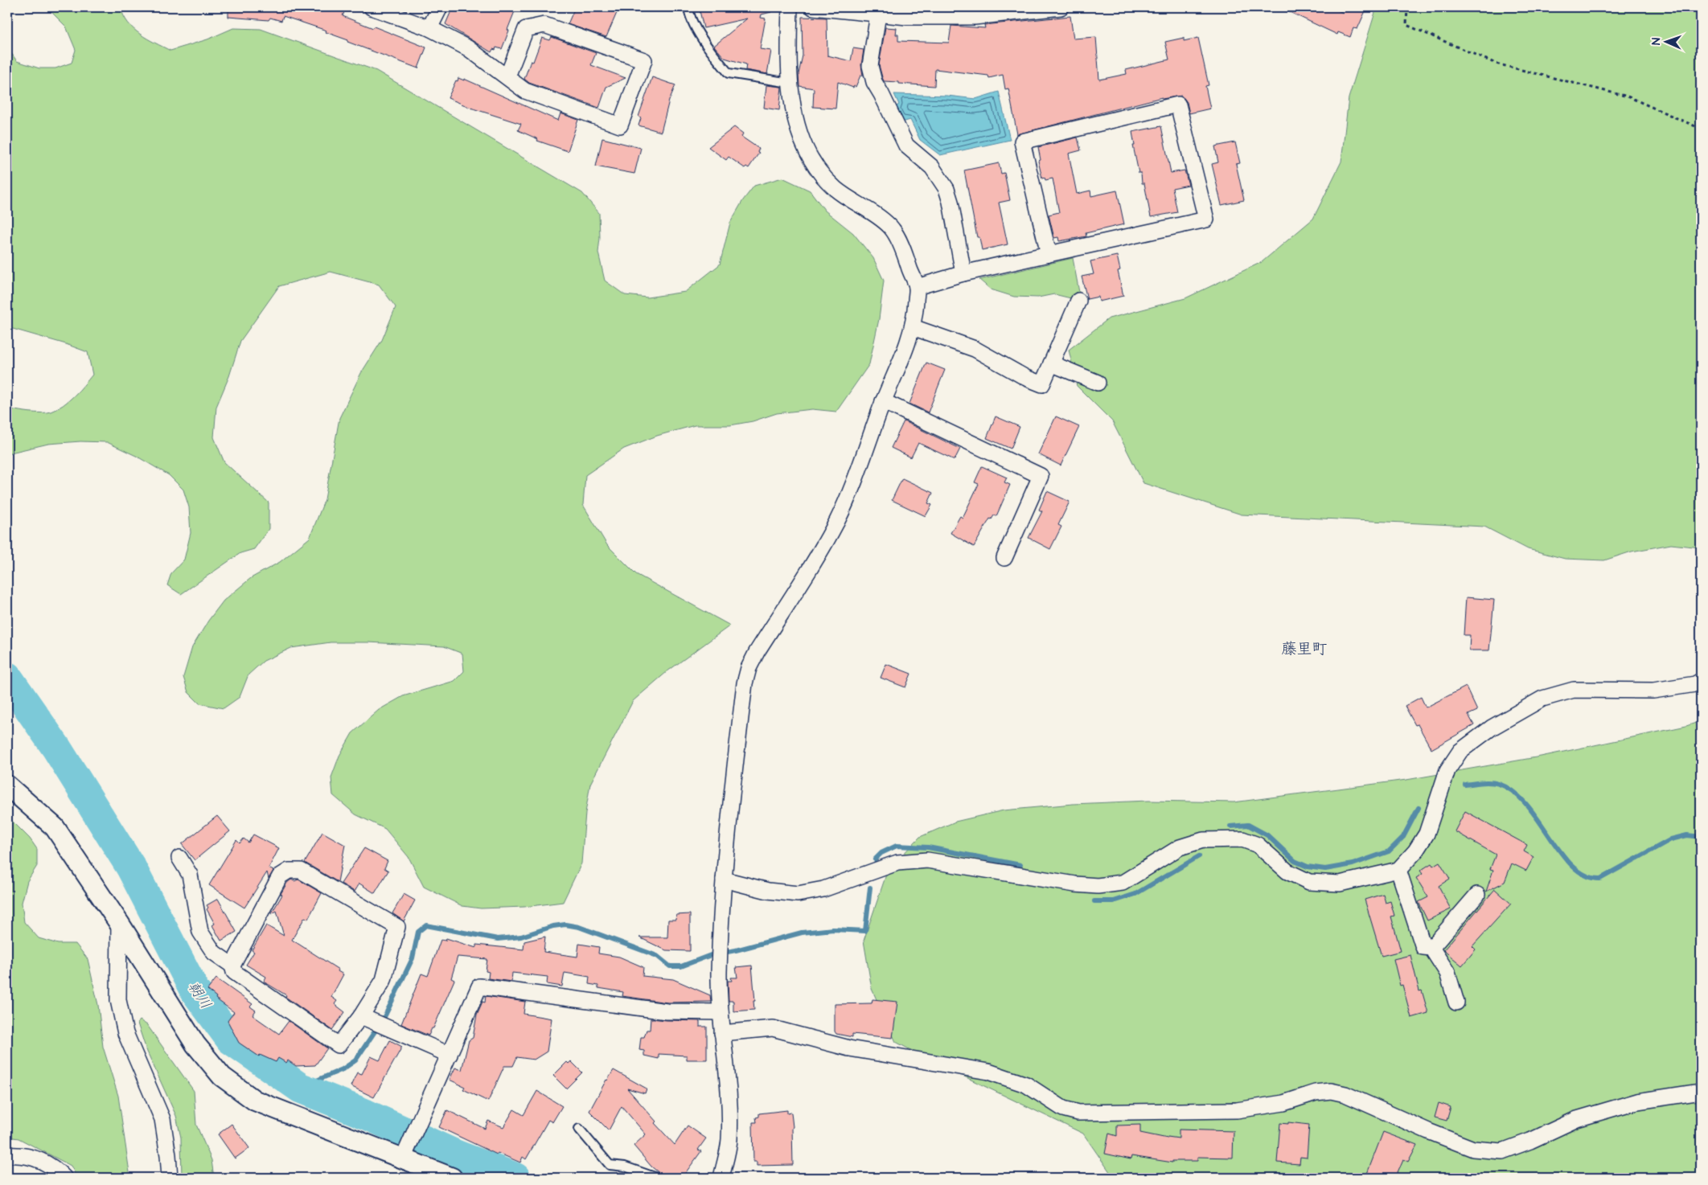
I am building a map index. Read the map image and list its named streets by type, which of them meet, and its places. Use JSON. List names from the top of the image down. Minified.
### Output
{"districts":["藤里町"],"water":["朝川"],"north":"left"}
